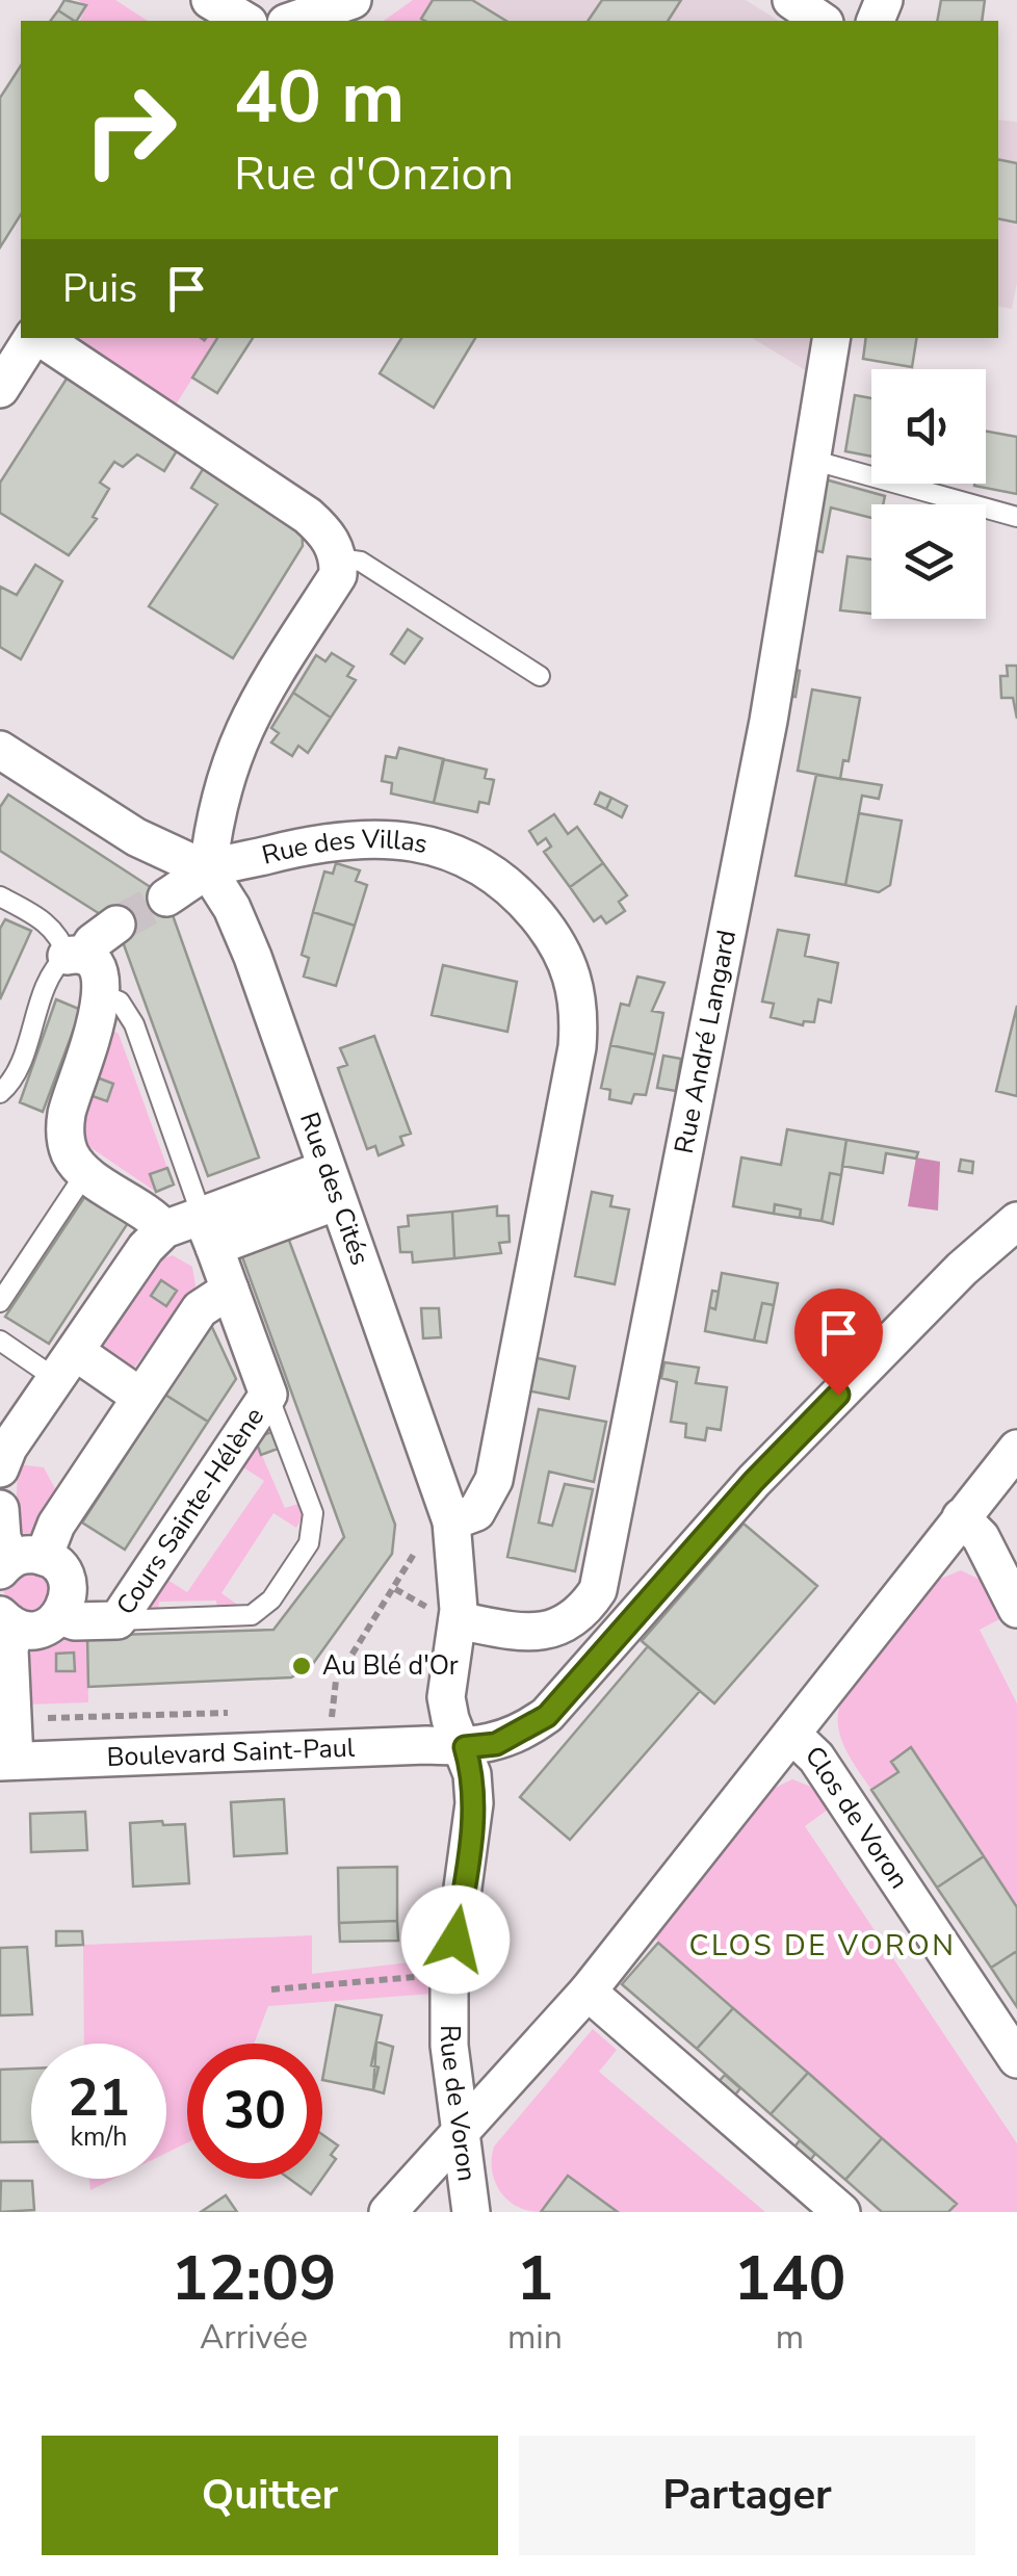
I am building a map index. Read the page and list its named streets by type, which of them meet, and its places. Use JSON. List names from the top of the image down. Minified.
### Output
{"streets":{"street":["Rue des Villas","Rue André Langard","Rue des Cités","Cours Sainte-Hélène","Boulevard Saint-Paul","Clos de Voron","Rue de Voron"]},"crossings":[["Rue des Villas","Rue des Cités"],["Rue André Langard","Rue des Cités"],["Rue des Cités","Boulevard Saint-Paul"],["Rue des Cités","Rue de Voron"],["Boulevard Saint-Paul","Rue de Voron"],["Clos de Voron","Rue de Voron"]],"districts":["CLOS DE VORON"],"places":["Au Blé d'Or"],"page":{"turn":["40 m","Rue d'Onzion"],"then":"Puis","speed":"21 km/h","limit":"30","eta":["12:09","Arrivée","1","min","140","m"],"buttons":["Quitter","Partager"]}}
